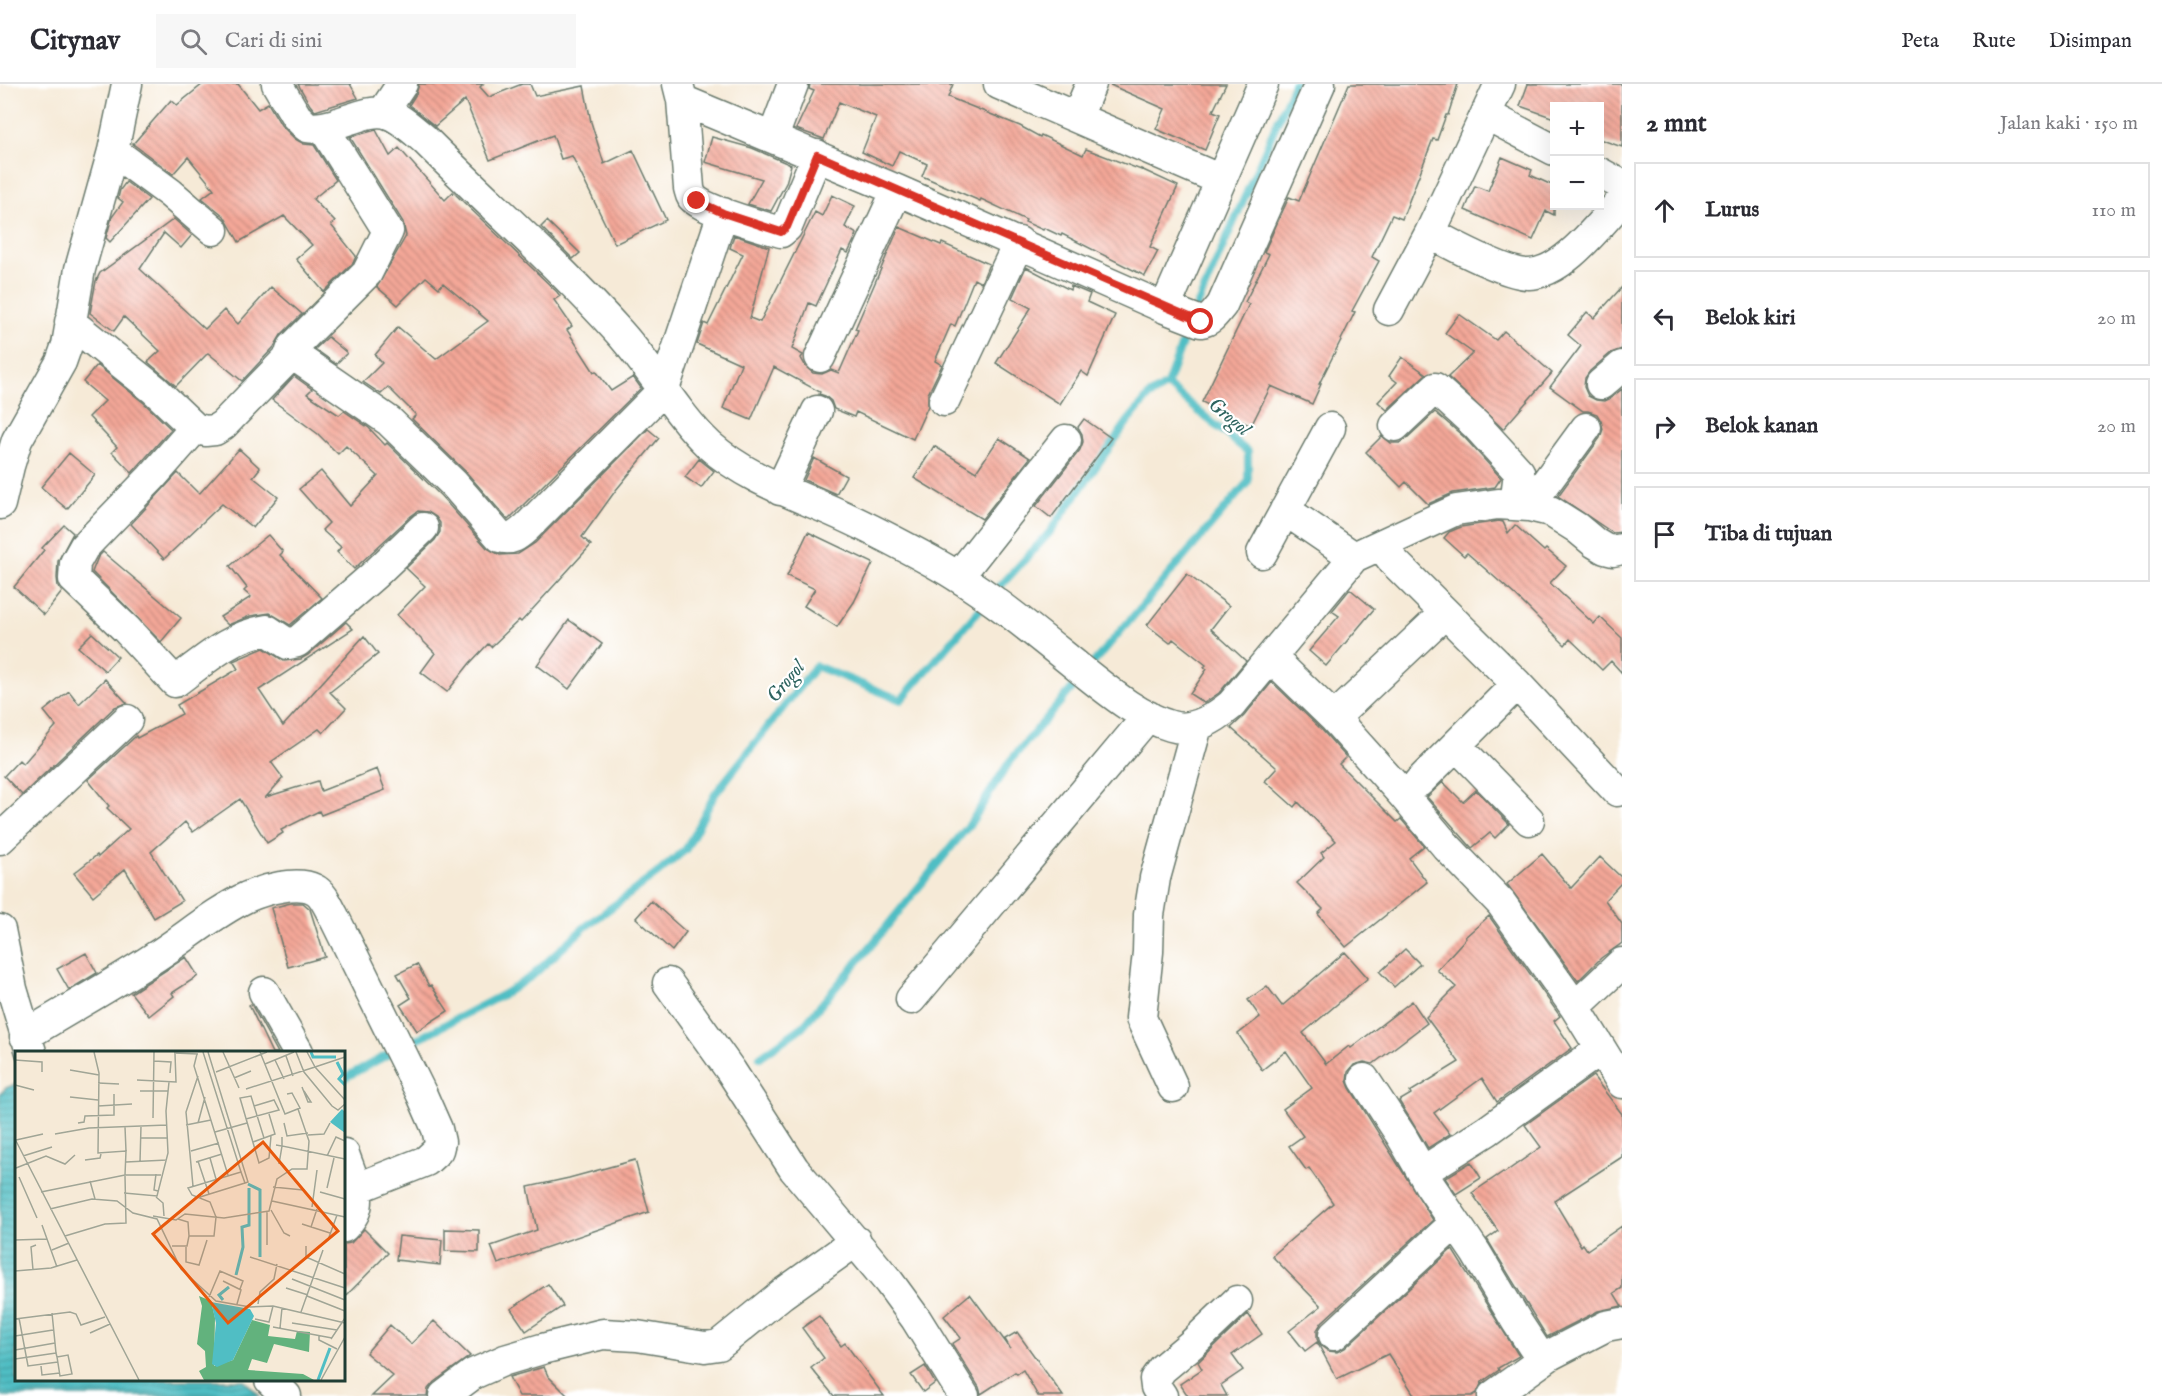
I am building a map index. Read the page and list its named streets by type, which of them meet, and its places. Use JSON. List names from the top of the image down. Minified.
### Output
{"water":["Grogol"],"page":{"header":"Citynav","search":"Cari di sini","nav":["Peta","Rute","Disimpan"],"heading":["2 mnt","Jalan kaki · 150 m"],"map_buttons":["+","−"],"list":[["Lurus","110 m"],["Belok kiri","20 m"],["Belok kanan","20 m"],"Tiba di tujuan"]}}
